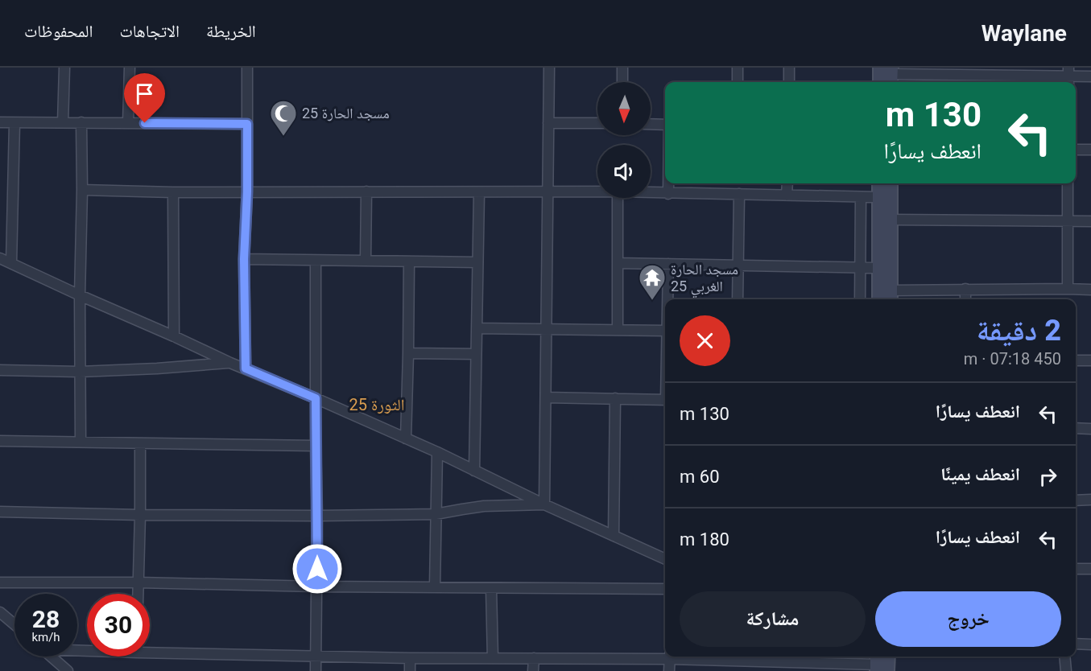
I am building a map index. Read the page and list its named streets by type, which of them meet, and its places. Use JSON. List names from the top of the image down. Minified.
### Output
{"districts":["الثورة 25"],"places":{"mosque":["مسجد الحارة 25"],"temple":["مسجد الحارة 25 الغربي"]},"north":"bottom","page":{"header":"Waylane","nav":["الخريطة","الاتجاهات","المحفوظات"],"turn":["130 m","انعطف يسارًا"],"heading":["2 دقيقة","450 m · 07:18"],"list":[{"name":"انعطف يسارًا","value":"130 m"},{"name":"انعطف يمينًا","value":"60 m"},{"name":"انعطف يسارًا","value":"180 m"}],"buttons":["خروج","مشاركة"],"speed":"28 km/h","limit":"30"}}
